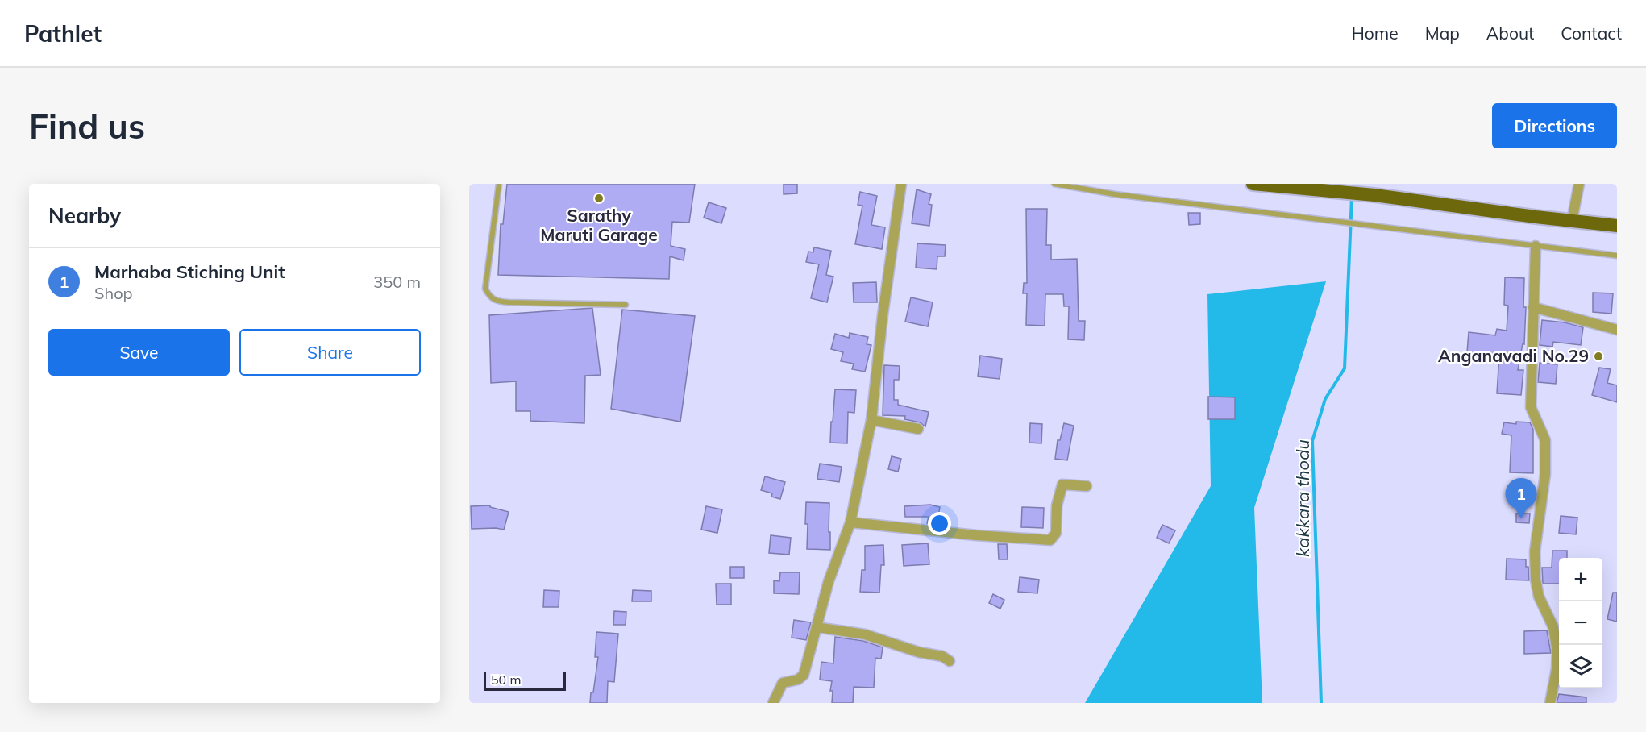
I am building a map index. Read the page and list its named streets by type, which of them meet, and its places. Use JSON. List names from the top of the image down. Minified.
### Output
{"water":["kakkara thodu"],"places":["Sarathy Maruti Garage","Anganavadi No.29"],"scale_bar":"50 m","page":{"header":"Pathlet","nav":["Home","Map","About","Contact"],"buttons":["Directions",["Save","Share"]],"title":"Find us","heading":"Nearby","list":[{"mark":"1","name":"Marhaba Stiching Unit","note":"Shop","value":"350 m"}],"pins":"1","map_buttons":["+","−"],"scale":"50 m"}}
